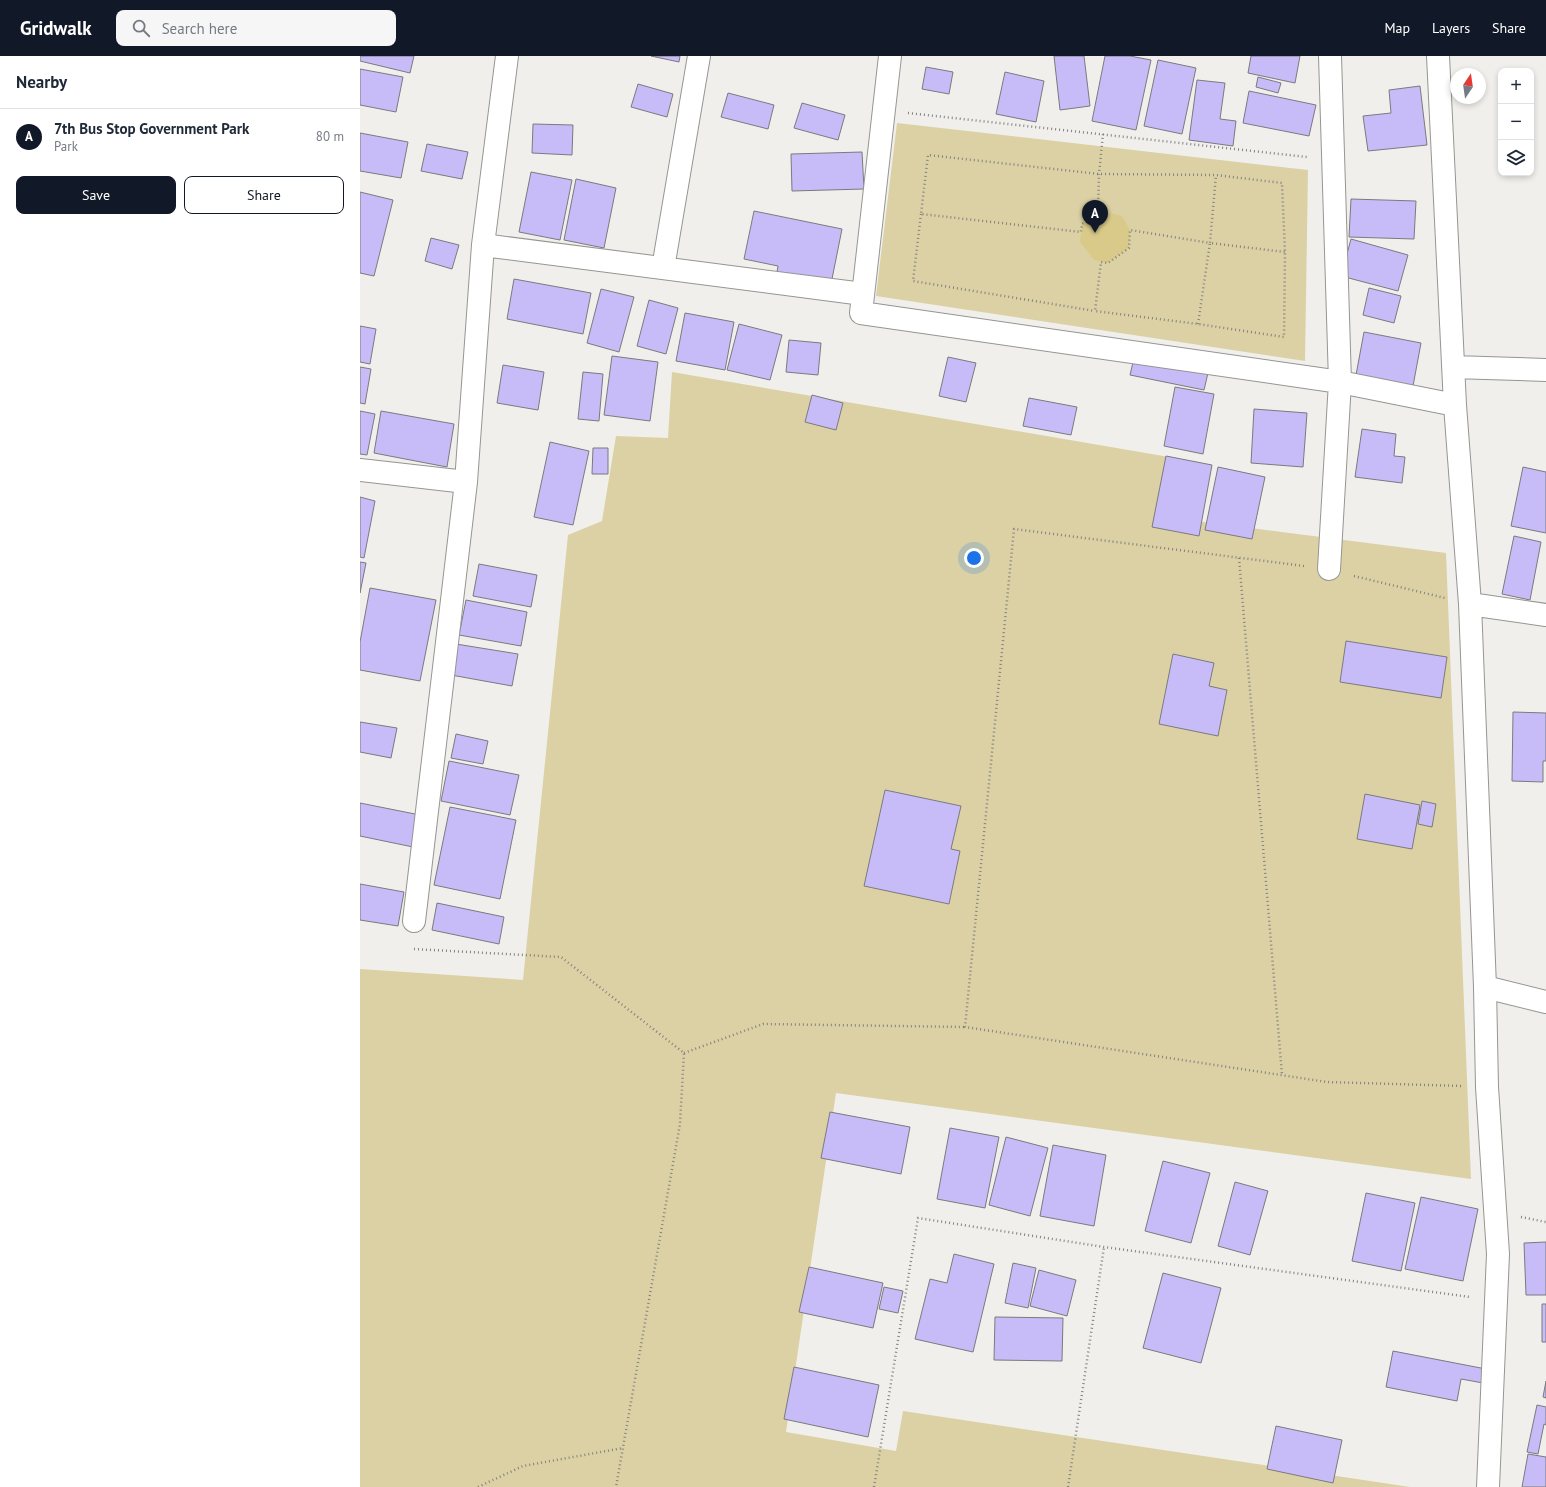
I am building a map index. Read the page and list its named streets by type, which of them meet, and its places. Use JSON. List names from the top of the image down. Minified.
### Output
{"north":"top","page":{"header":"Gridwalk","search":"Search here","nav":["Map","Layers","Share"],"heading":"Nearby","map_buttons":["+","−"],"list":[{"mark":"A","name":"7th Bus Stop Government Park","note":"Park","value":"80 m"}],"buttons":["Save","Share"],"pins":"A"}}
